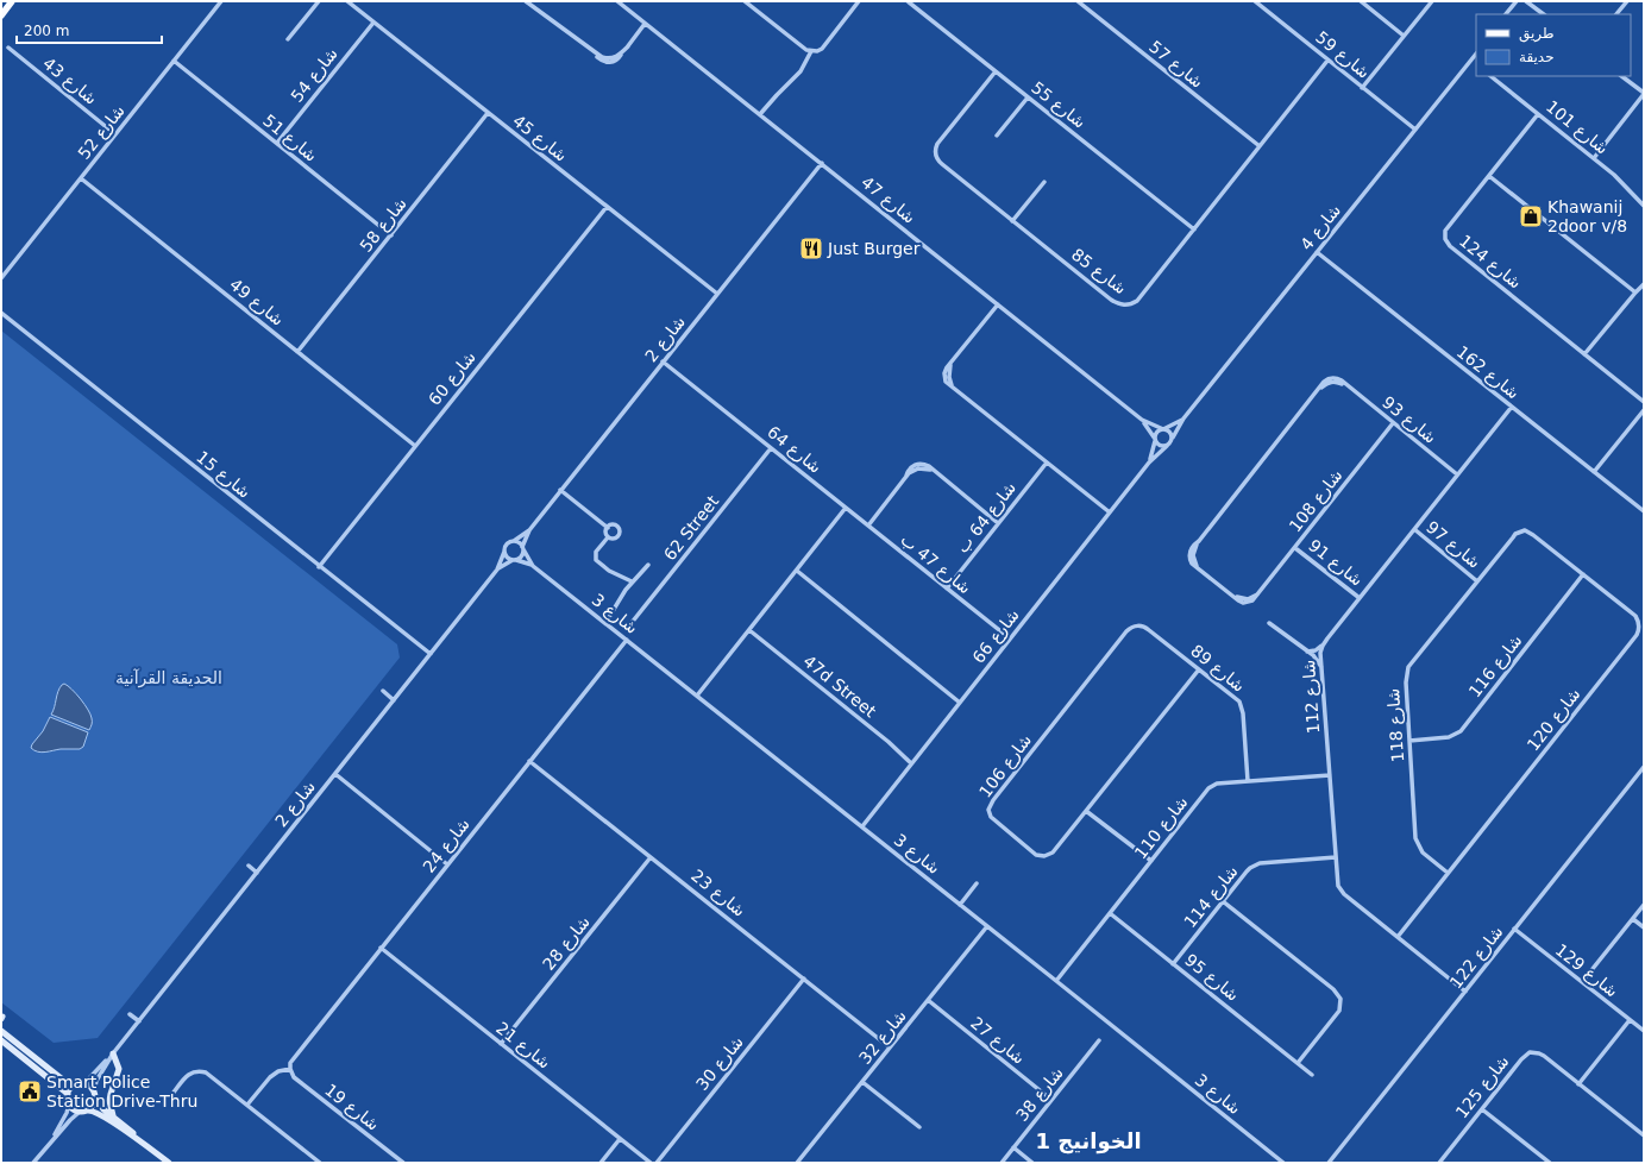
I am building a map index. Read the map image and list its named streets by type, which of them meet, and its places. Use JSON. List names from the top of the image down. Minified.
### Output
{"streets":{"street":["شارع 59","شارع 57","شارع 54","شارع 43","شارع 55","شارع 101","شارع 52","شارع 51","شارع 45","شارع 47","شارع 58","شارع 4","شارع 124","شارع 85","شارع 49","شارع 2","شارع 162","شارع 60","شارع 93","شارع 64","شارع 15","شارع 108","شارع 64 ب","62 Street","شارع 97","شارع 91","شارع 47 ب","شارع 3","شارع 66","شارع 116","شارع 89","47d Street","شارع 112","شارع 120","شارع 118","شارع 106","شارع 110","شارع 24","شارع 23","شارع 114","شارع 28","شارع 122","شارع 129","شارع 95","شارع 32","شارع 27","شارع 21","شارع 30","شارع 125","شارع 38","شارع 19"]},"crossings":[["شارع 59","شارع 4"],["شارع 59","شارع 85"],["شارع 57","شارع 85"],["شارع 54","شارع 51"],["شارع 54","شارع 45"],["شارع 43","شارع 52"],["شارع 55","شارع 85"],["شارع 101","شارع 124"],["شارع 52","شارع 51"],["شارع 52","شارع 49"],["شارع 51","شارع 58"],["شارع 45","شارع 58"],["شارع 45","شارع 2"],["شارع 45","شارع 60"],["شارع 47","شارع 4"],["شارع 47","شارع 2"],["شارع 47","شارع 66"],["شارع 58","شارع 49"],["شارع 4","شارع 162"],["شارع 4","شارع 66"],["شارع 49","شارع 60"],["شارع 2","شارع 64"],["شارع 2","شارع 15"],["شارع 2","شارع 3"],["شارع 162","شارع 112"],["شارع 60","شارع 15"],["شارع 93","شارع 108"],["شارع 93","شارع 112"],["شارع 64","62 Street"],["شارع 64","شارع 47 ب"],["شارع 108","شارع 91"],["شارع 64 ب","شارع 47 ب"],["شارع 97","شارع 112"],["شارع 97","شارع 118"],["شارع 91","شارع 112"],["شارع 47 ب","شارع 66"],["شارع 3","شارع 66"],["شارع 3","شارع 110"],["شارع 3","شارع 24"],["شارع 3","شارع 32"],["شارع 66","47d Street"],["شارع 116","شارع 120"],["شارع 116","شارع 118"],["شارع 89","شارع 106"],["شارع 89","شارع 110"],["شارع 112","شارع 120"],["شارع 112","شارع 110"],["شارع 112","شارع 114"],["شارع 112","شارع 122"],["شارع 120","شارع 118"],["شارع 110","شارع 95"],["شارع 24","شارع 23"],["شارع 24","شارع 21"],["شارع 24","شارع 19"],["شارع 23","شارع 28"],["شارع 23","شارع 32"],["شارع 23","شارع 30"],["شارع 114","شارع 95"],["شارع 28","شارع 21"],["شارع 122","شارع 129"],["شارع 32","شارع 27"],["شارع 27","شارع 38"]],"districts":["الخوانيج 1"],"parks":["الحديقة القرآنية"],"places":{"shop":["Khawanij 2door v/8"],"restaurant":["Just Burger"],"public building":["Smart Police Station Drive-Thru"]},"legend":["طريق","حديقة"],"scale_bar":"200 m"}
